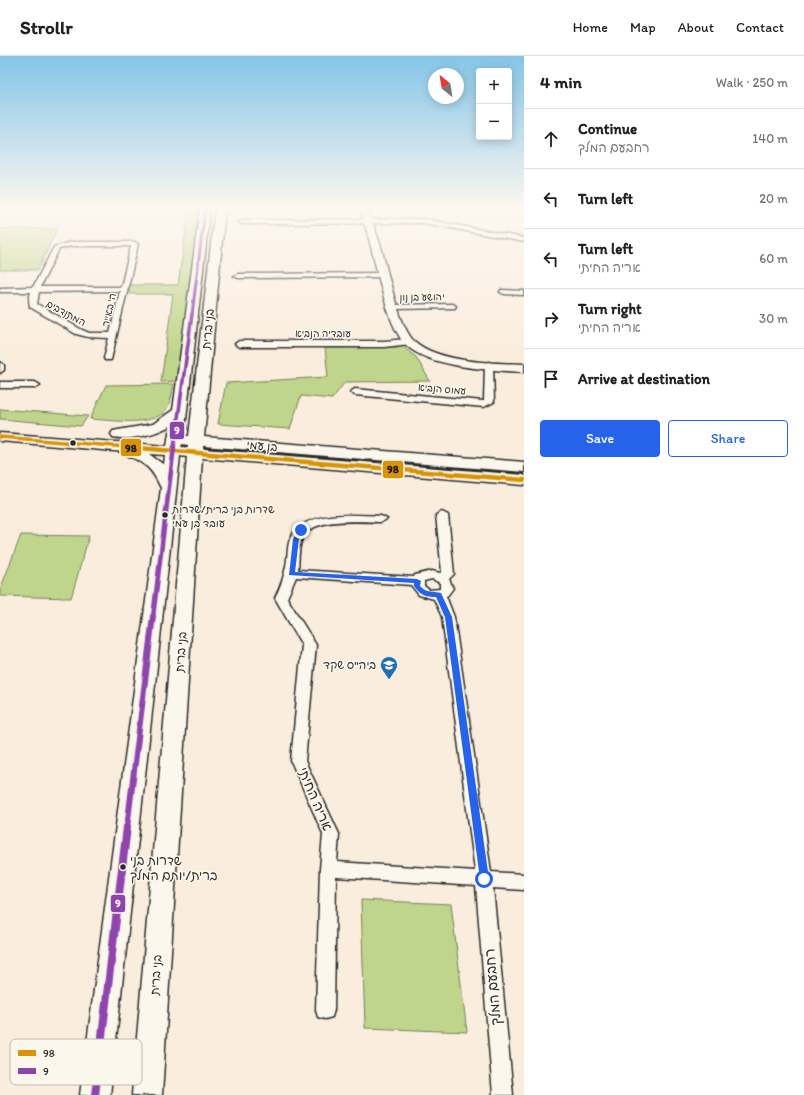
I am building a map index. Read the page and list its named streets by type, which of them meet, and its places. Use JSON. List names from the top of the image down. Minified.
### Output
{"streets":{"main road":["בני ברית","בן עמי"],"street":["יהושע בן נון","ה' באייר","המתנדבים","עובדיה הנביא","עמוס הנביא","אריה החיתי","רחבעם המלך"]},"crossings":[["ה' באייר","המתנדבים"],["בני ברית","בן עמי"]],"places":{"other":["שדרות בני ברית/שדרות עובד בן עמי","שדרות בני ברית/יותם המלך"],"school or university":["ביה\"ס שקד"]},"lines":["transit line 9","transit line 98"],"legend":["98","9"],"north":"top left","page":{"header":"Strollr","nav":["Home","Map","About","Contact"],"heading":["4 min","Walk · 250 m"],"map_buttons":["+","−"],"list":[["Continue","רחבעם המלך","140 m"],["Turn left","20 m"],["Turn left","אריה החיתי","60 m"],["Turn right","אריה החיתי","30 m"],"Arrive at destination"],"buttons":["Save","Share"]}}
